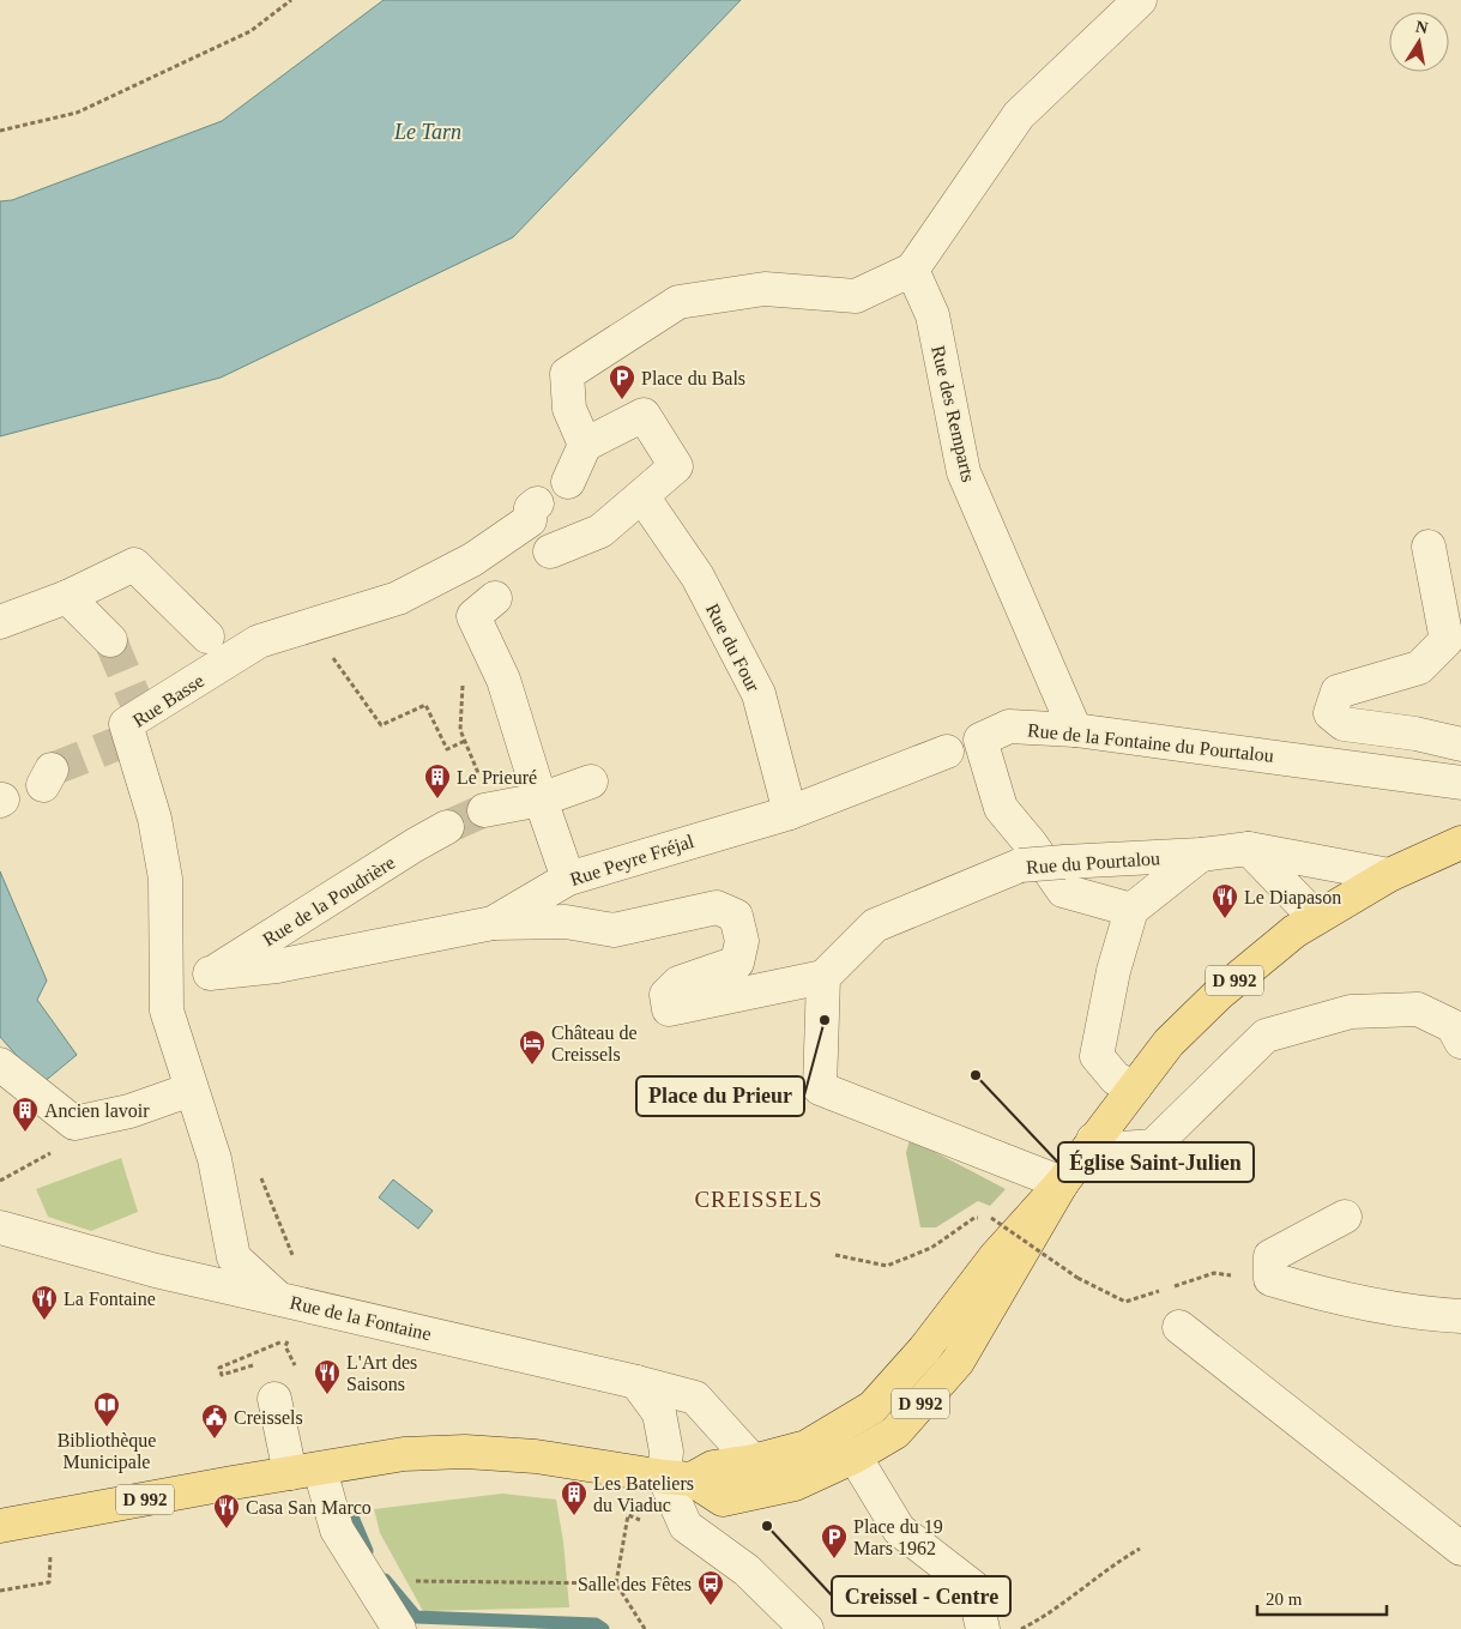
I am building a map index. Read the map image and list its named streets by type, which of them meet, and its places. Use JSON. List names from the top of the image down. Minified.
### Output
{"streets":{"main road":["D 992"],"street":["Rue des Remparts","Rue du Four","Rue Basse","Rue de la Fontaine du Pourtalou","Rue Peyre Fréjal","Rue du Pourtalou","Rue de la Poudrière","Rue de la Fontaine"]},"crossings":[["Rue des Remparts","Rue de la Fontaine du Pourtalou"],["Rue du Four","Rue Peyre Fréjal"],["Rue Basse","Rue de la Fontaine"],["Rue de la Fontaine du Pourtalou","Rue Peyre Fréjal"],["Rue Peyre Fréjal","Rue de la Poudrière"],["Rue du Pourtalou","D 992"],["D 992","Rue de la Fontaine"]],"districts":["CREISSELS"],"water":["Le Tarn"],"places":{"parking":["Place du Bals","Place du 19 Mars 1962"],"building":["Le Prieuré","Ancien lavoir","Les Bateliers du Viaduc"],"restaurant":["Le Diapason","La Fontaine","L'Art des Saisons","Casa San Marco"],"other":["Place du Prieur","Église Saint-Julien","Creissel - Centre"],"hotel":["Château de Creissels"],"library":["Bibliothèque Municipale"],"public building":["Creissels"],"bus stop":["Salle des Fêtes"]},"scale_bar":"20 m","north":"top"}
